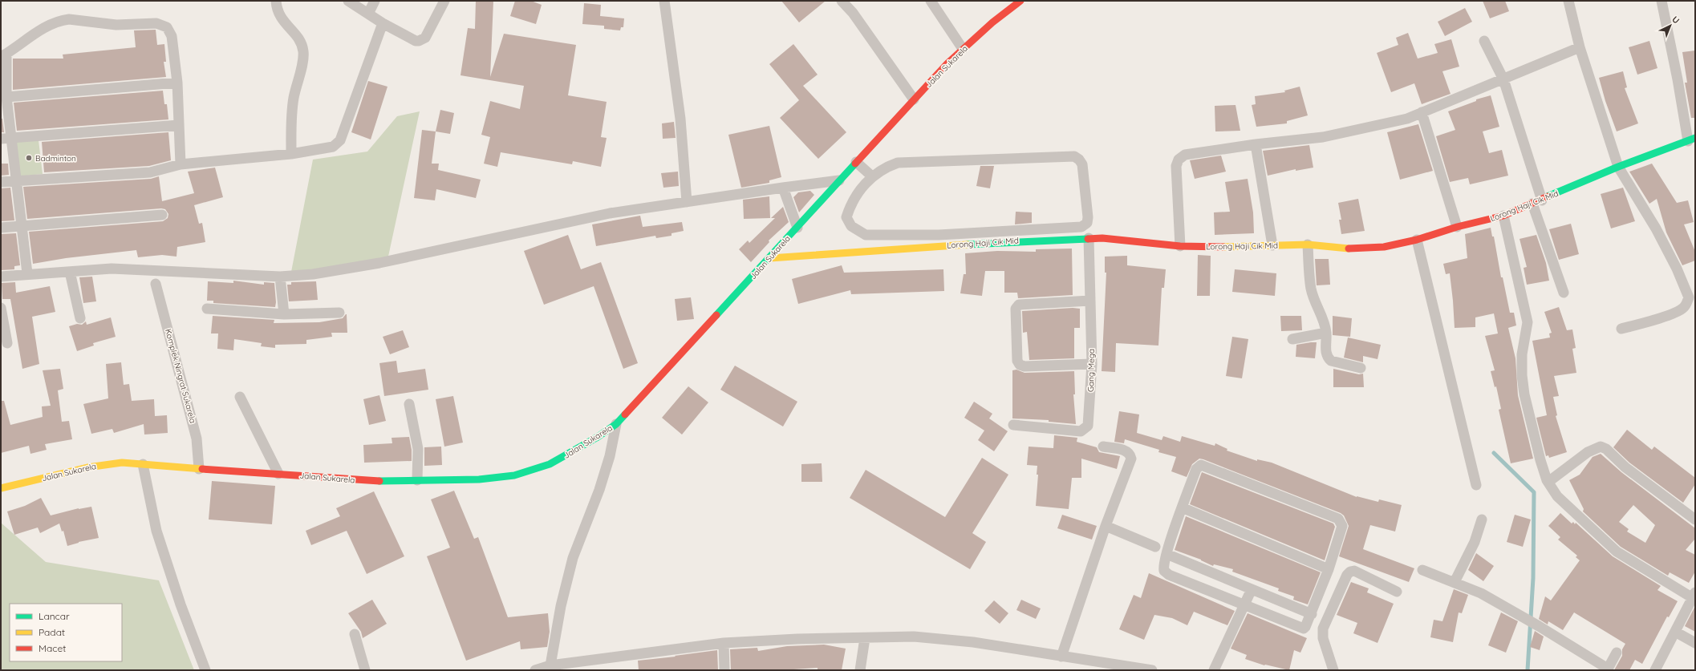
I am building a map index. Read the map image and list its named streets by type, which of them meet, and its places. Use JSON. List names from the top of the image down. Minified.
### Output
{"streets":{"street":["Jalan Sukarela","Lorong Haji Cik Mid","Gang Mega","Komplek Ningrat Sukarela"]},"crossings":[["Jalan Sukarela","Lorong Haji Cik Mid"],["Jalan Sukarela","Komplek Ningrat Sukarela"],["Lorong Haji Cik Mid","Gang Mega"]],"places":["Badminton"],"legend":["Lancar","Padat","Macet"],"north":"top right"}
